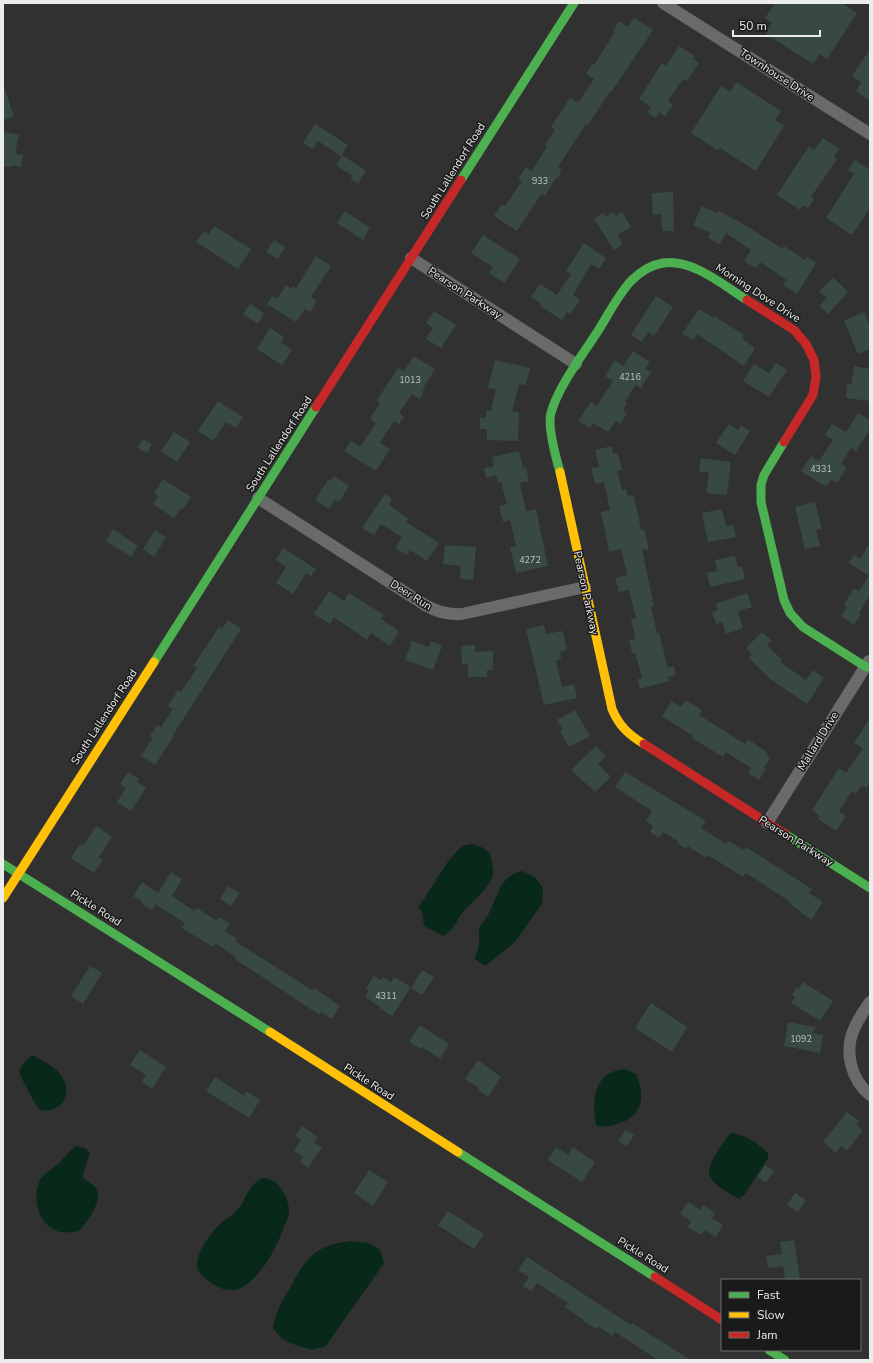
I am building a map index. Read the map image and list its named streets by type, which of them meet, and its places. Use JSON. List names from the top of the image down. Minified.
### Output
{"streets":{"street":["Townhouse Drive","South Lallendorf Road","Pearson Parkway","Morning Dove Drive","Deer Run","Mallard Drive","Pickle Road"]},"crossings":[["South Lallendorf Road","Pearson Parkway"],["South Lallendorf Road","Deer Run"],["South Lallendorf Road","Pickle Road"],["Pearson Parkway","Morning Dove Drive"],["Pearson Parkway","Deer Run"],["Pearson Parkway","Mallard Drive"],["Morning Dove Drive","Mallard Drive"]],"house_numbers":["933","4216","1013","4331","4272","4311","1092"],"legend":["Fast","Slow","Jam"],"scale_bar":"50 m"}
